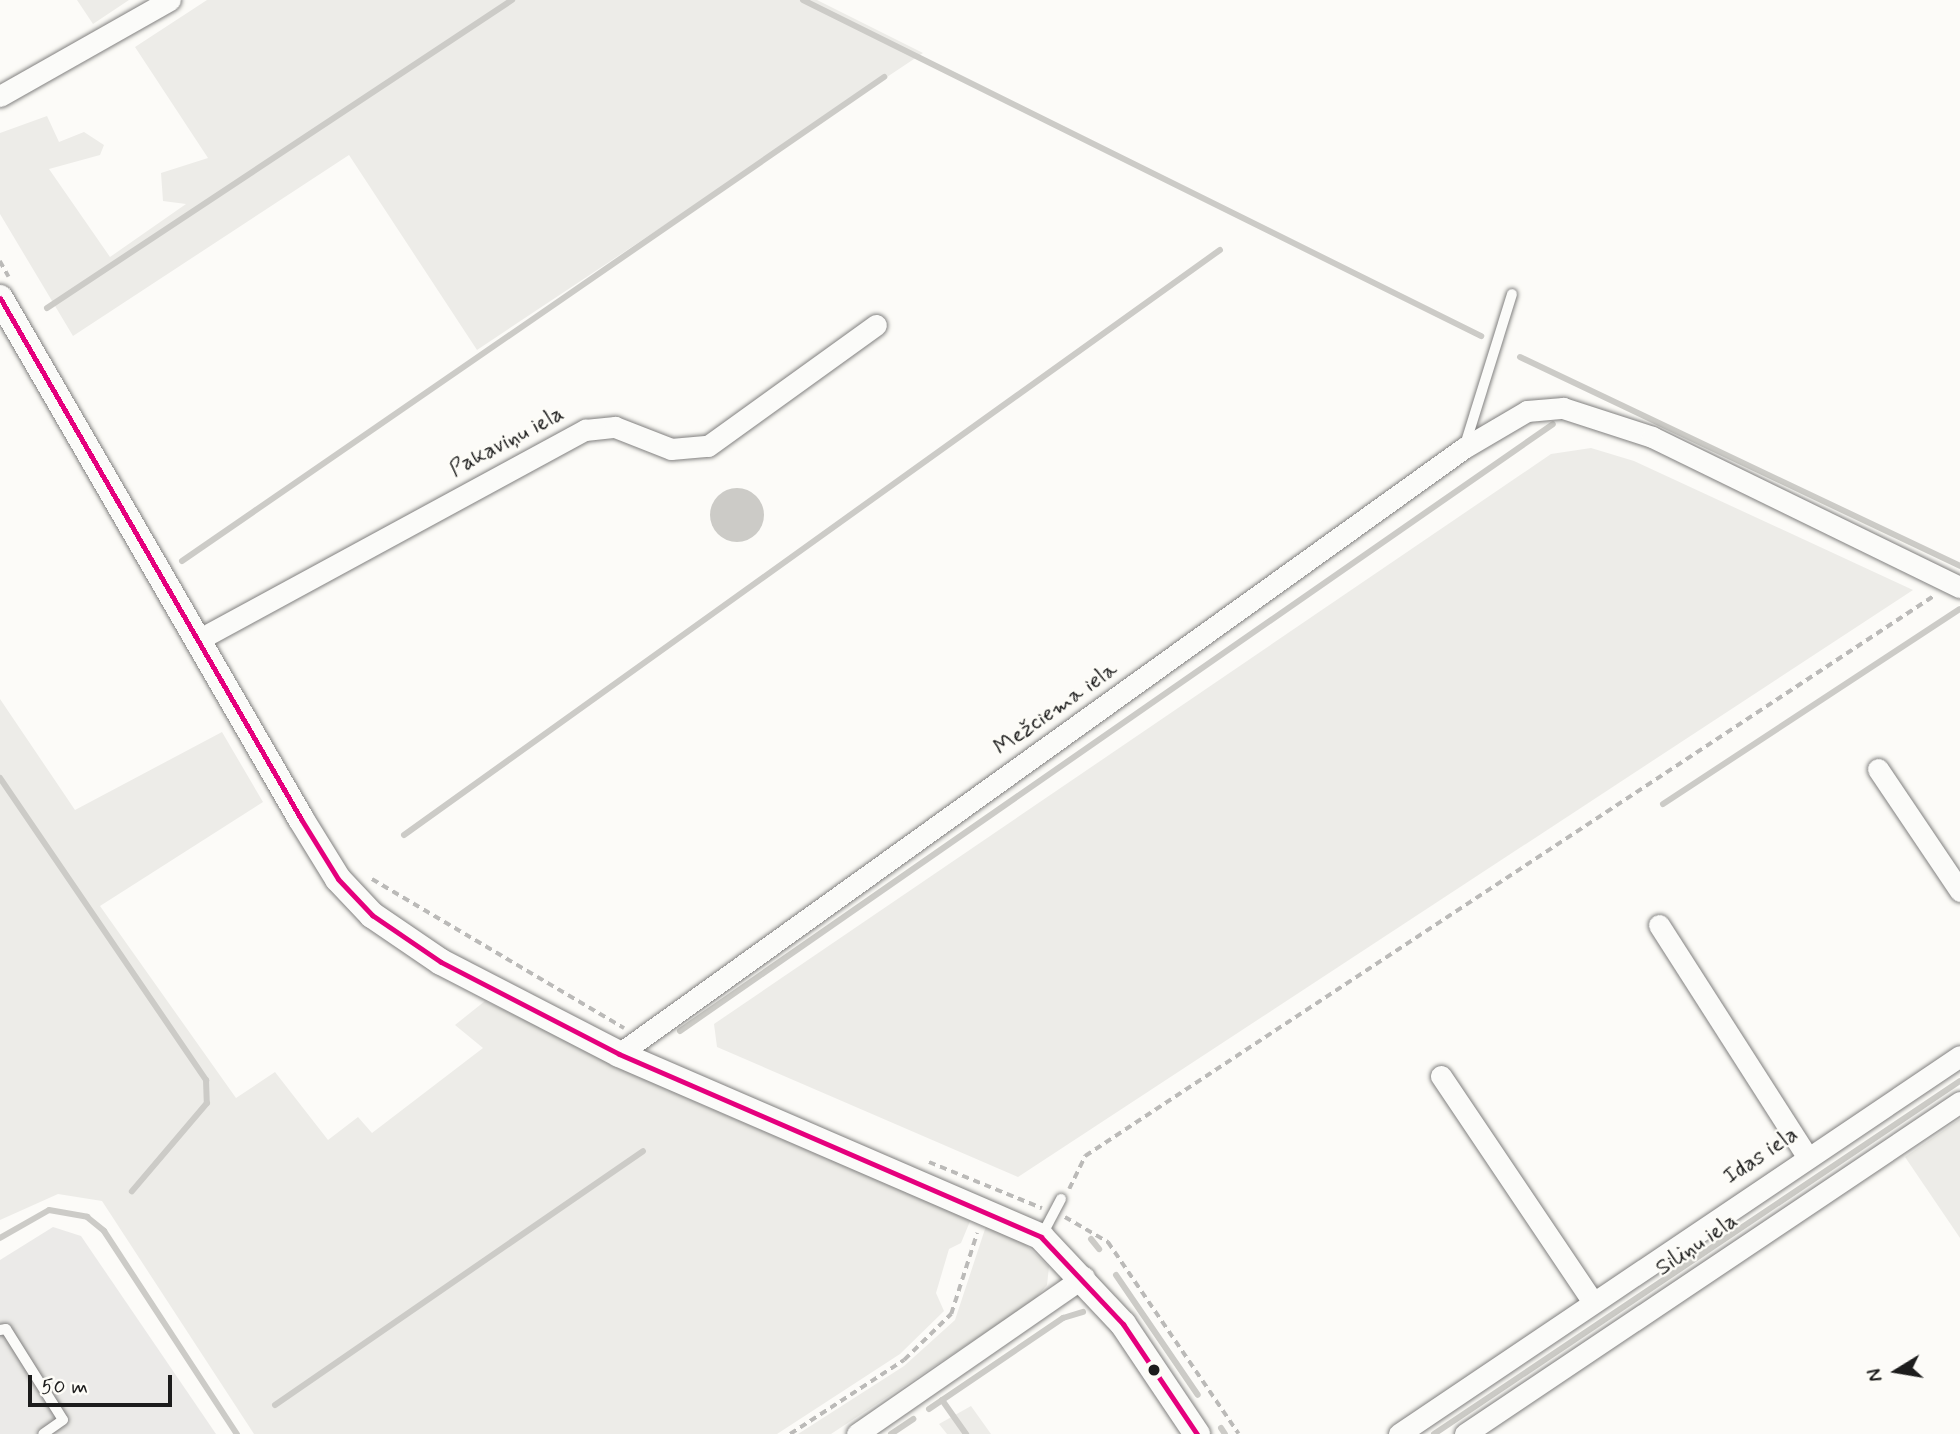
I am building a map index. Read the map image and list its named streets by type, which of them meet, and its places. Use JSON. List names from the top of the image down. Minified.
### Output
{"streets":{"street":["Pakaviņu iela","Mežciema iela","Idas iela","Siliņu iela"]},"scale_bar":"50 m","north":"left"}
